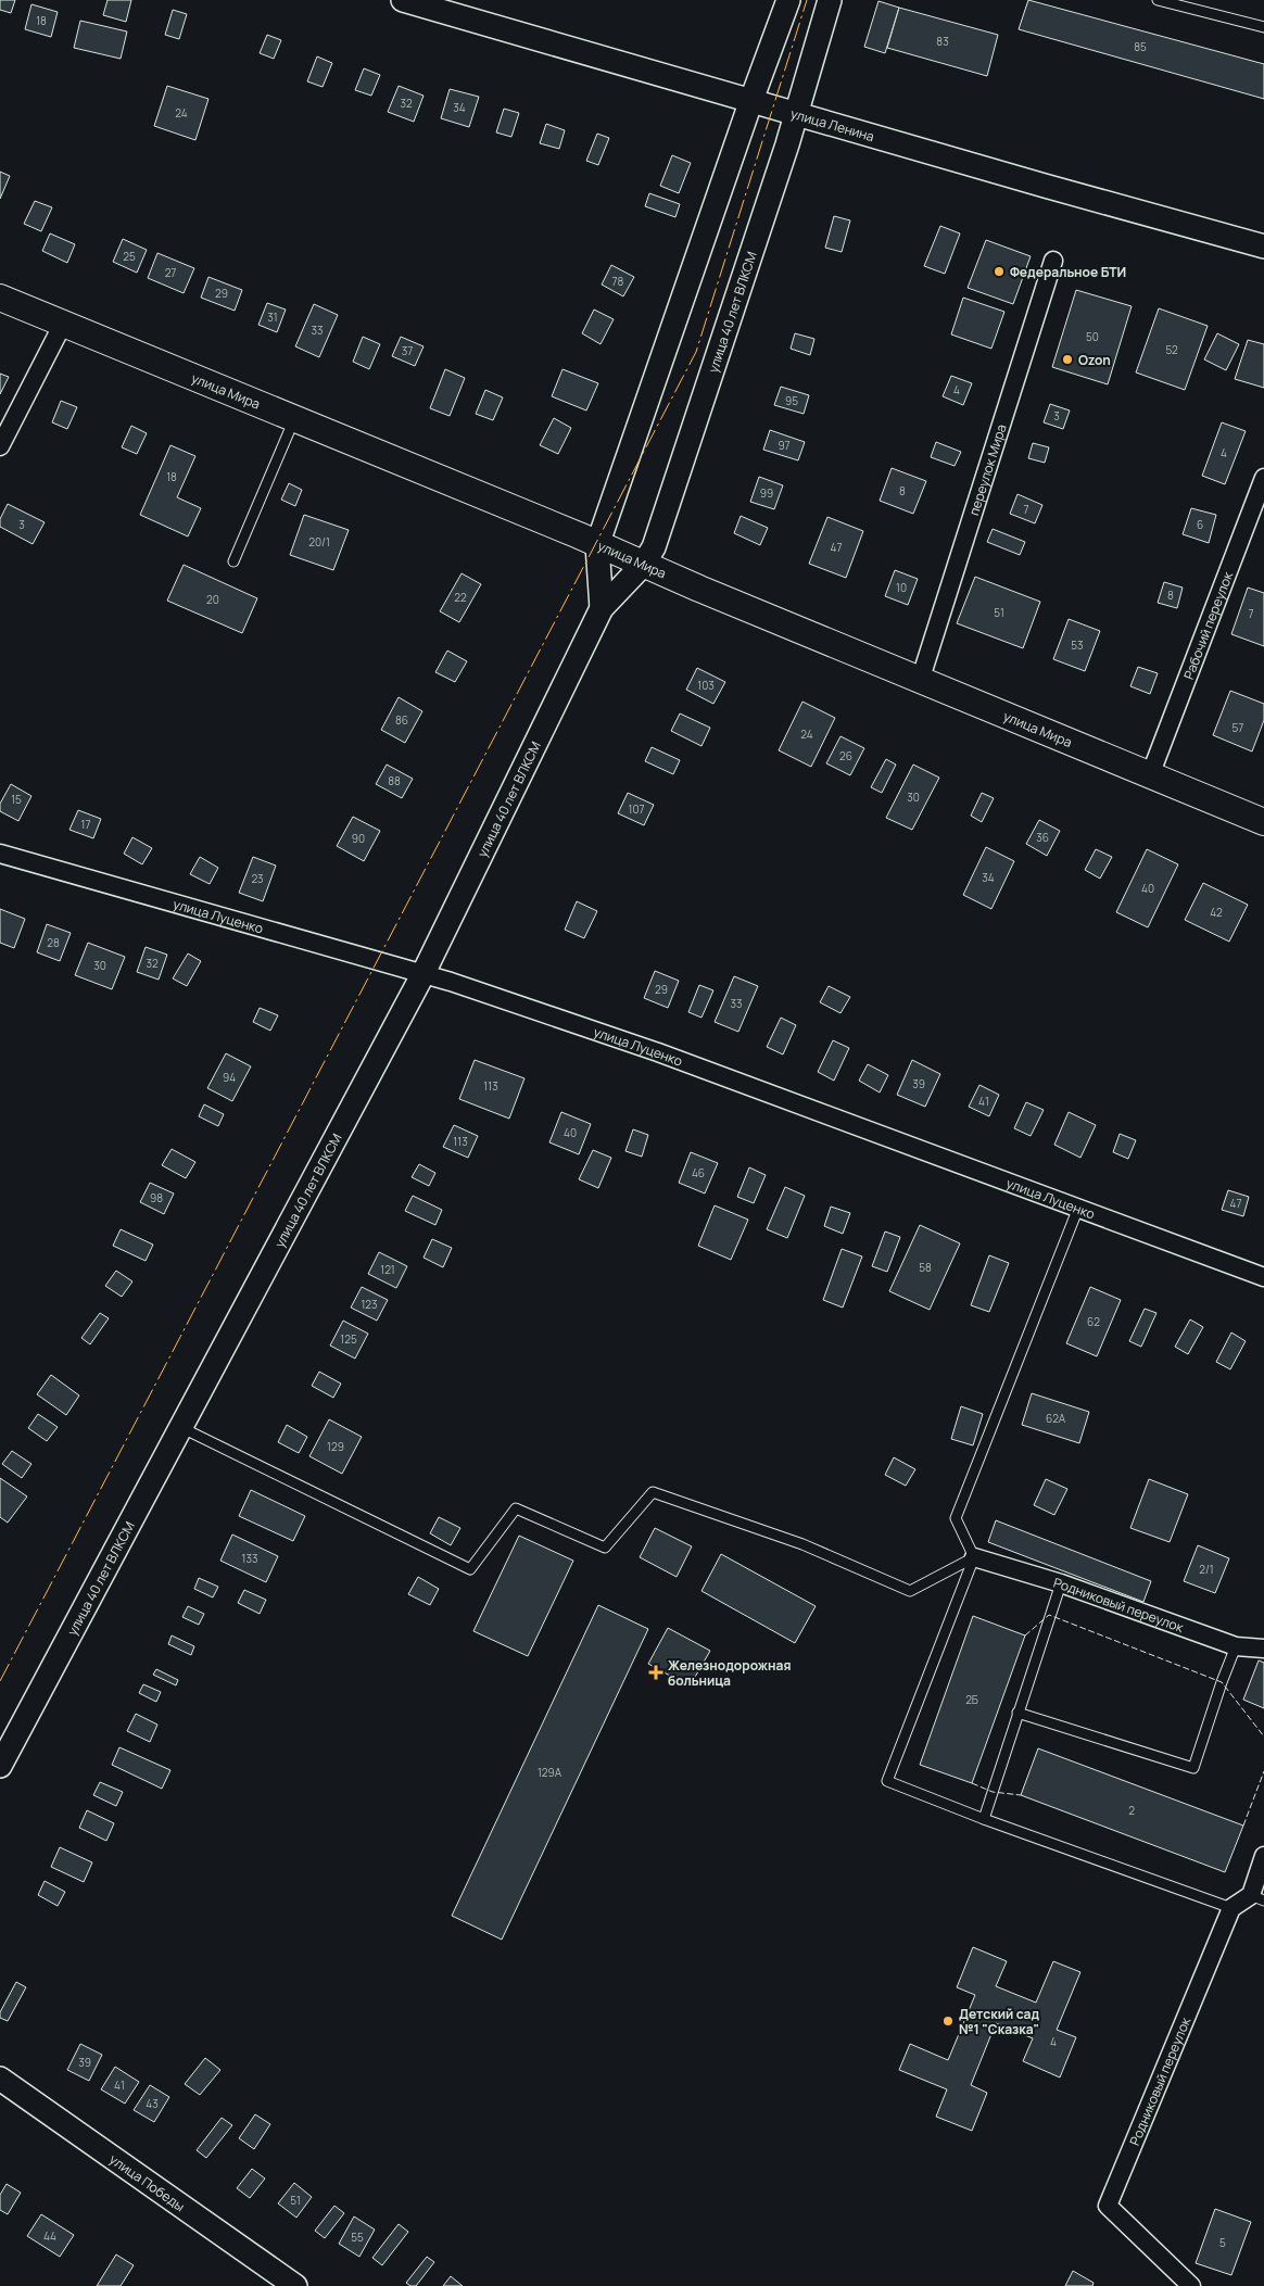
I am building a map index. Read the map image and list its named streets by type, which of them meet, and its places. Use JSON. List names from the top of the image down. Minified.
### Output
{"streets":{"main road":["улица Мира"],"street":["улица Ленина","улица 40 лет ВЛКСМ","переулок Мира","Рабочий переулок","улица Луценко","Родниковый переулок","улица Победы"]},"crossings":[["улица Ленина","улица 40 лет ВЛКСМ"],["улица 40 лет ВЛКСМ","улица Мира"],["улица 40 лет ВЛКСМ","улица Луценко"],["улица Мира","переулок Мира"],["улица Мира","Рабочий переулок"]],"places":{"other":["Федеральное БТИ","Ozon","Детский сад №1 \"Сказка\""],"health":["Железнодорожная больница"]},"house_numbers":["18","83","85","32","34","24","25","27","78","29","31","33","50","52","37","4","95","3","97","4","18","8","99","7","3","6","20/1","47","10","8","22","20","51","7","53","103","86","57","24","26","88","30","15","107","17","36","90","34","23","40","42","28","32","30","29","33","94","39","113","41","40","113","46","98","47","58","121","123","62","125","62А","129","133","2/1","2Б","129А","2","4","39","41","43","51","44","55","5"]}
